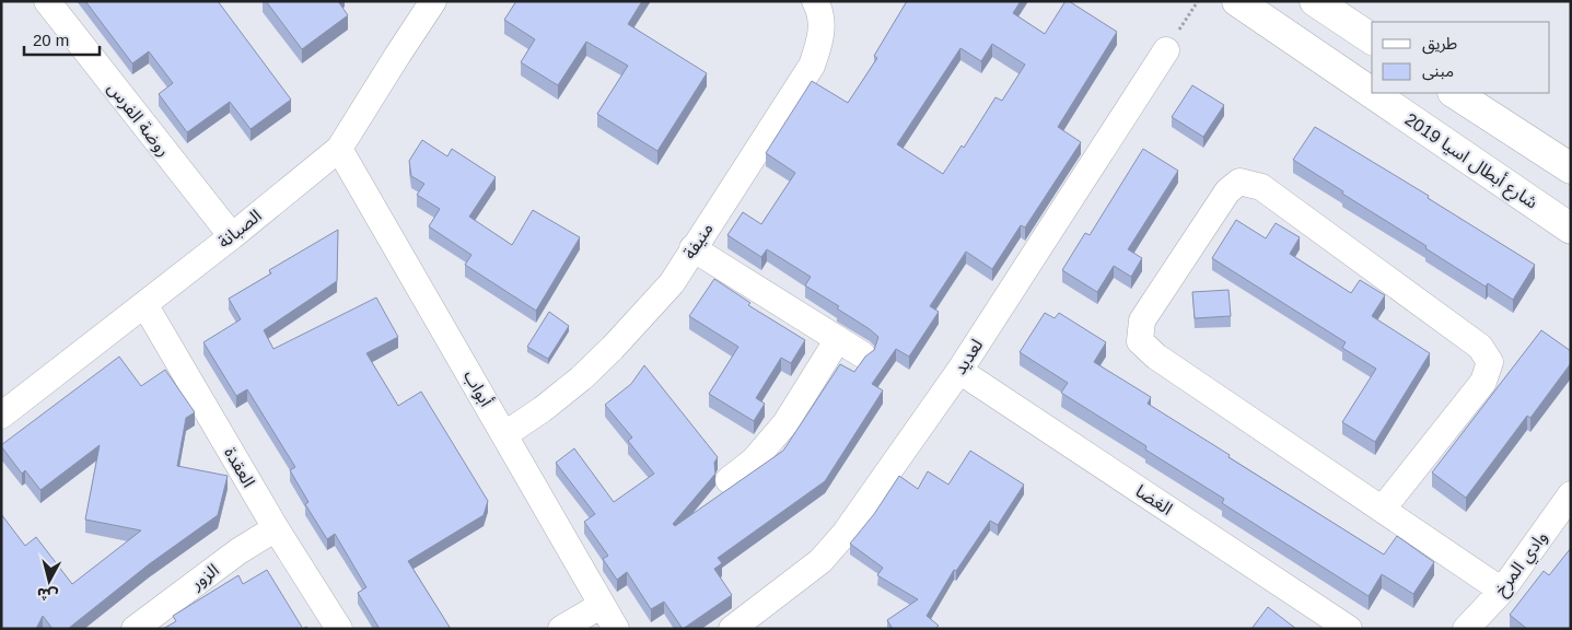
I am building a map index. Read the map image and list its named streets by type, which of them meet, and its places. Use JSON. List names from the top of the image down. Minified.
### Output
{"streets":{"main road":["شارع أبطال اسيا 2019"],"street":["روضة الفرس","الصبانة","منيفة","لعديد","أبواب","العقدة","الغضا","وادي المرخ","الزور"]},"crossings":[["روضة الفرس","الصبانة"],["الصبانة","أبواب"],["الصبانة","العقدة"],["منيفة","أبواب"],["لعديد","الغضا"],["العقدة","الزور"]],"legend":["طريق","مبنى"],"scale_bar":"20 m","north":"bottom"}
